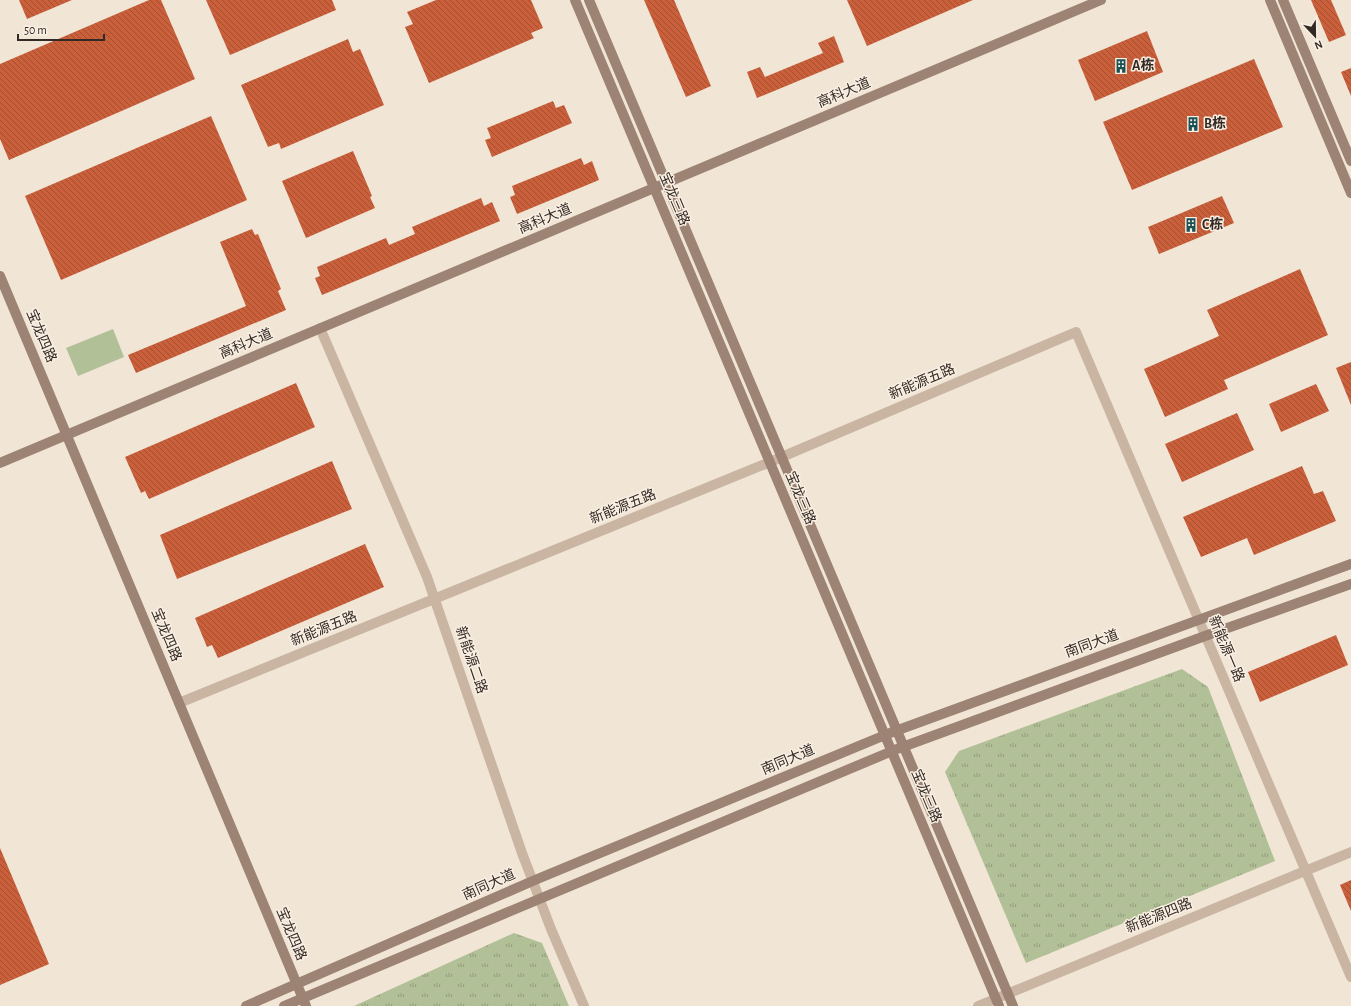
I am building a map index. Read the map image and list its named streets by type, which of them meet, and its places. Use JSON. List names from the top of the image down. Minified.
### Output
{"streets":{"street":["高科大道","宝龙三路","宝龙四路","新能源五路","南同大道","新能源一路","新能源二路","新能源四路"]},"crossings":[["高科大道","宝龙三路"],["高科大道","宝龙四路"],["高科大道","新能源二路"],["宝龙三路","新能源五路"],["宝龙三路","南同大道"],["宝龙三路","新能源四路"],["宝龙四路","新能源五路"],["宝龙四路","南同大道"],["新能源五路","新能源一路"],["新能源五路","新能源二路"],["南同大道","新能源一路"],["南同大道","新能源二路"],["新能源一路","新能源四路"]],"places":{"building":["A栋","B栋","C栋"]},"scale_bar":"50 m","north":"bottom"}
